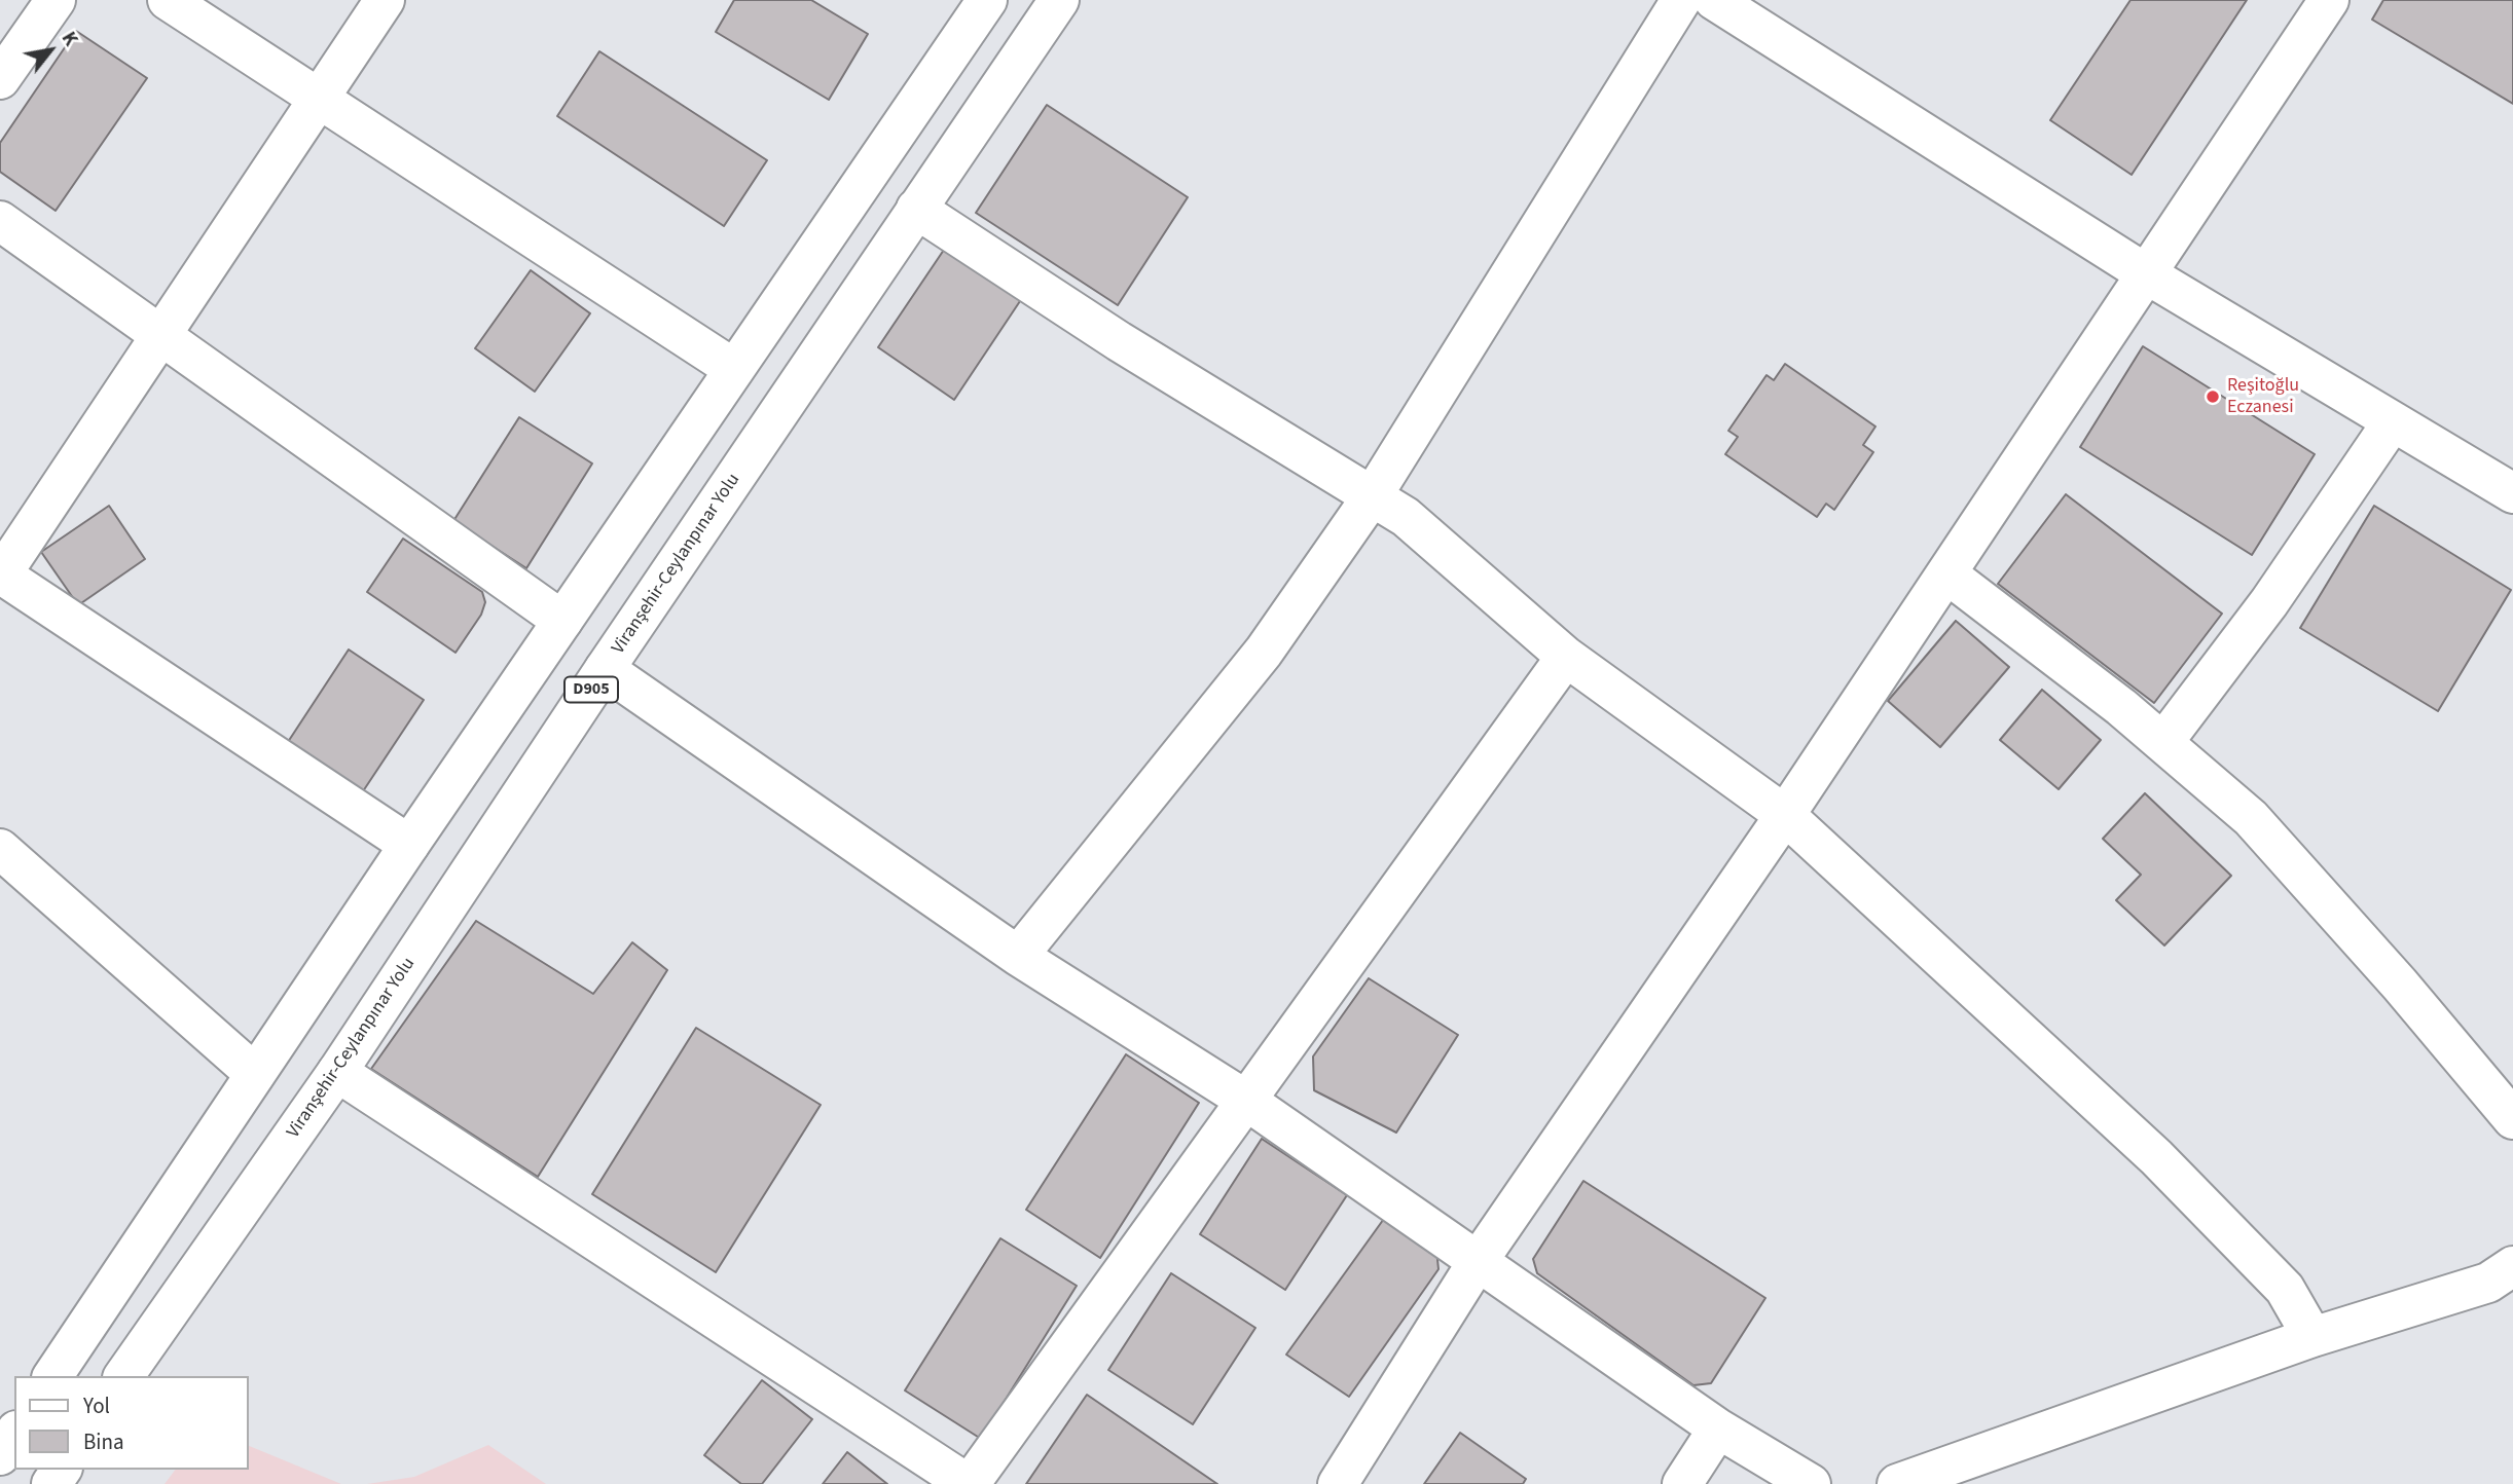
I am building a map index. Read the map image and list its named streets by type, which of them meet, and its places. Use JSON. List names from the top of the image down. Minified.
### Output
{"streets":{"street":["Viranşehir-Ceylanpınar Yolu","D905"]},"places":["Reşitoğlu Eczanesi"],"legend":["Yol","Bina"],"north":"top right"}
